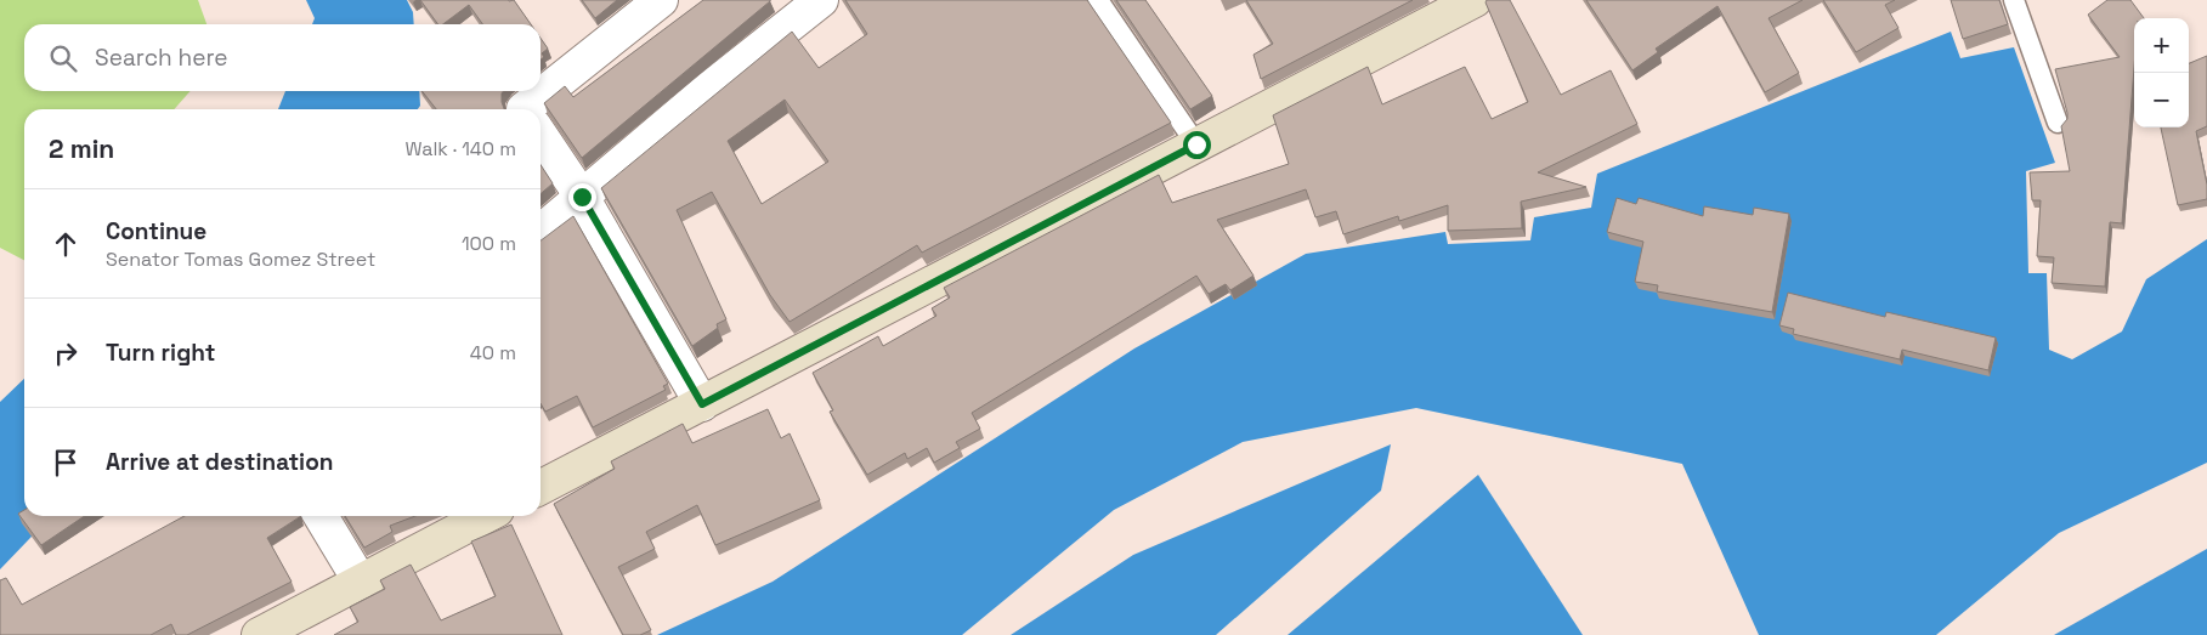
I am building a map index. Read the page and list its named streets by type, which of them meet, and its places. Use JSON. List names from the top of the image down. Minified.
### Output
{"page":{"map_buttons":["+","−"],"search":"Search here","heading":["2 min","Walk · 140 m"],"list":[["Continue","Senator Tomas Gomez Street","100 m"],["Turn right","40 m"],"Arrive at destination"]}}
